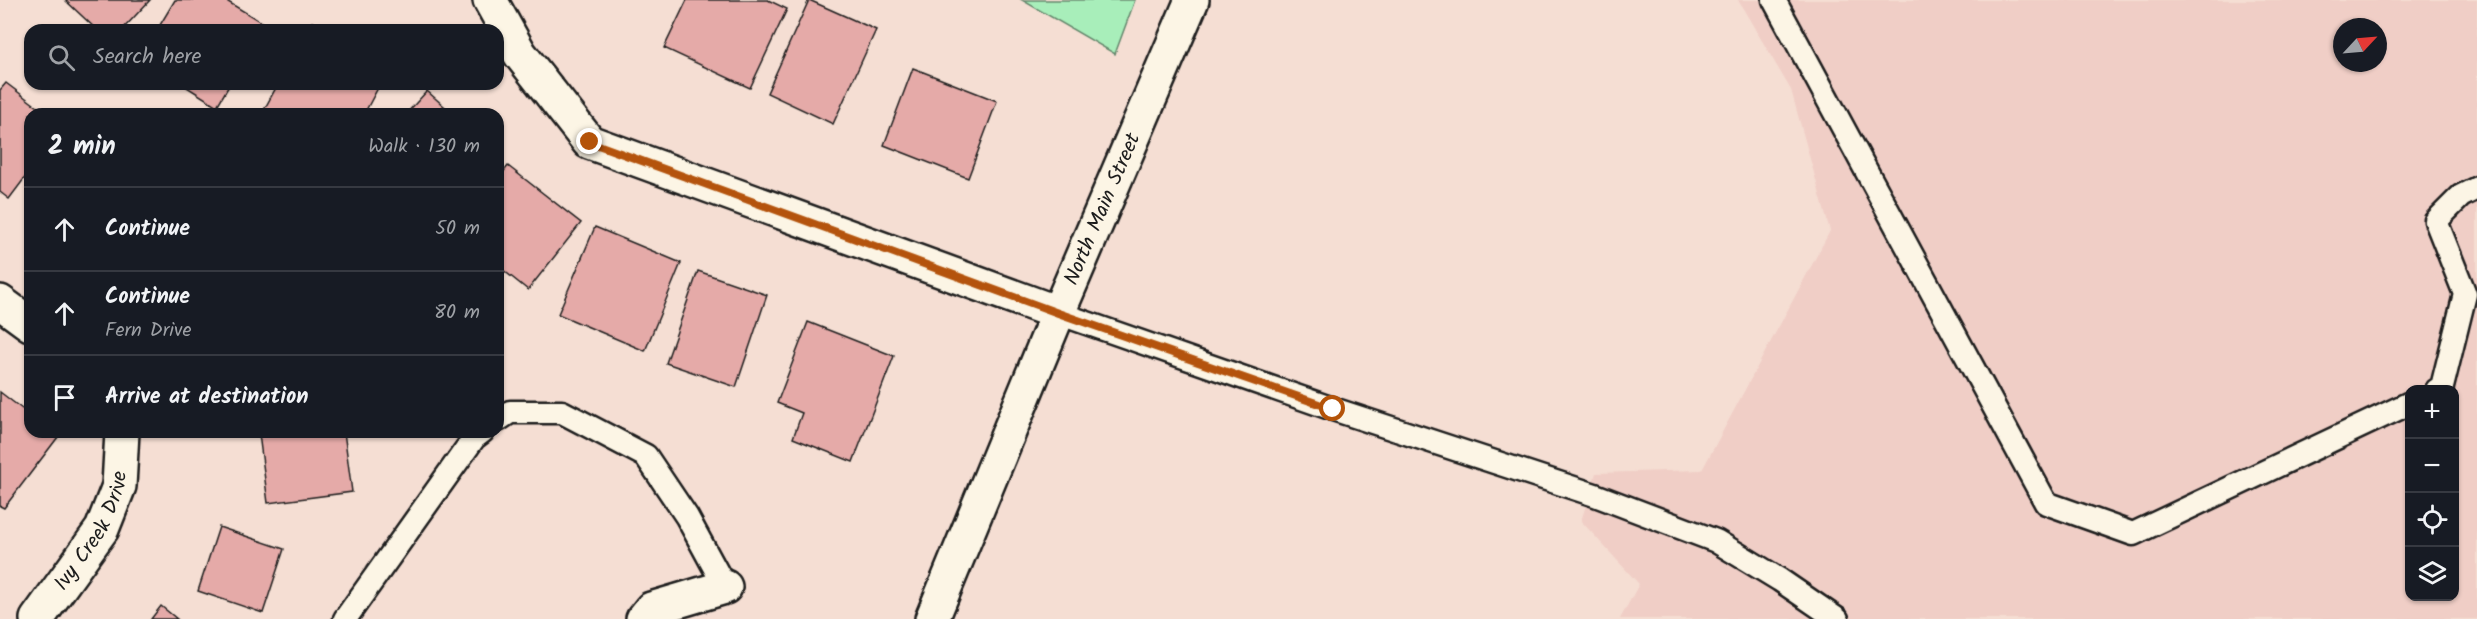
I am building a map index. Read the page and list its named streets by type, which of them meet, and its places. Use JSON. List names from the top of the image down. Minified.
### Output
{"streets":{"street":["North Main Street","Ivy Creek Drive"]},"north":"top right","page":{"search":"Search here","heading":["2 min","Walk · 130 m"],"list":[["Continue","50 m"],["Continue","Fern Drive","80 m"],"Arrive at destination"],"map_buttons":["+","−"]}}
